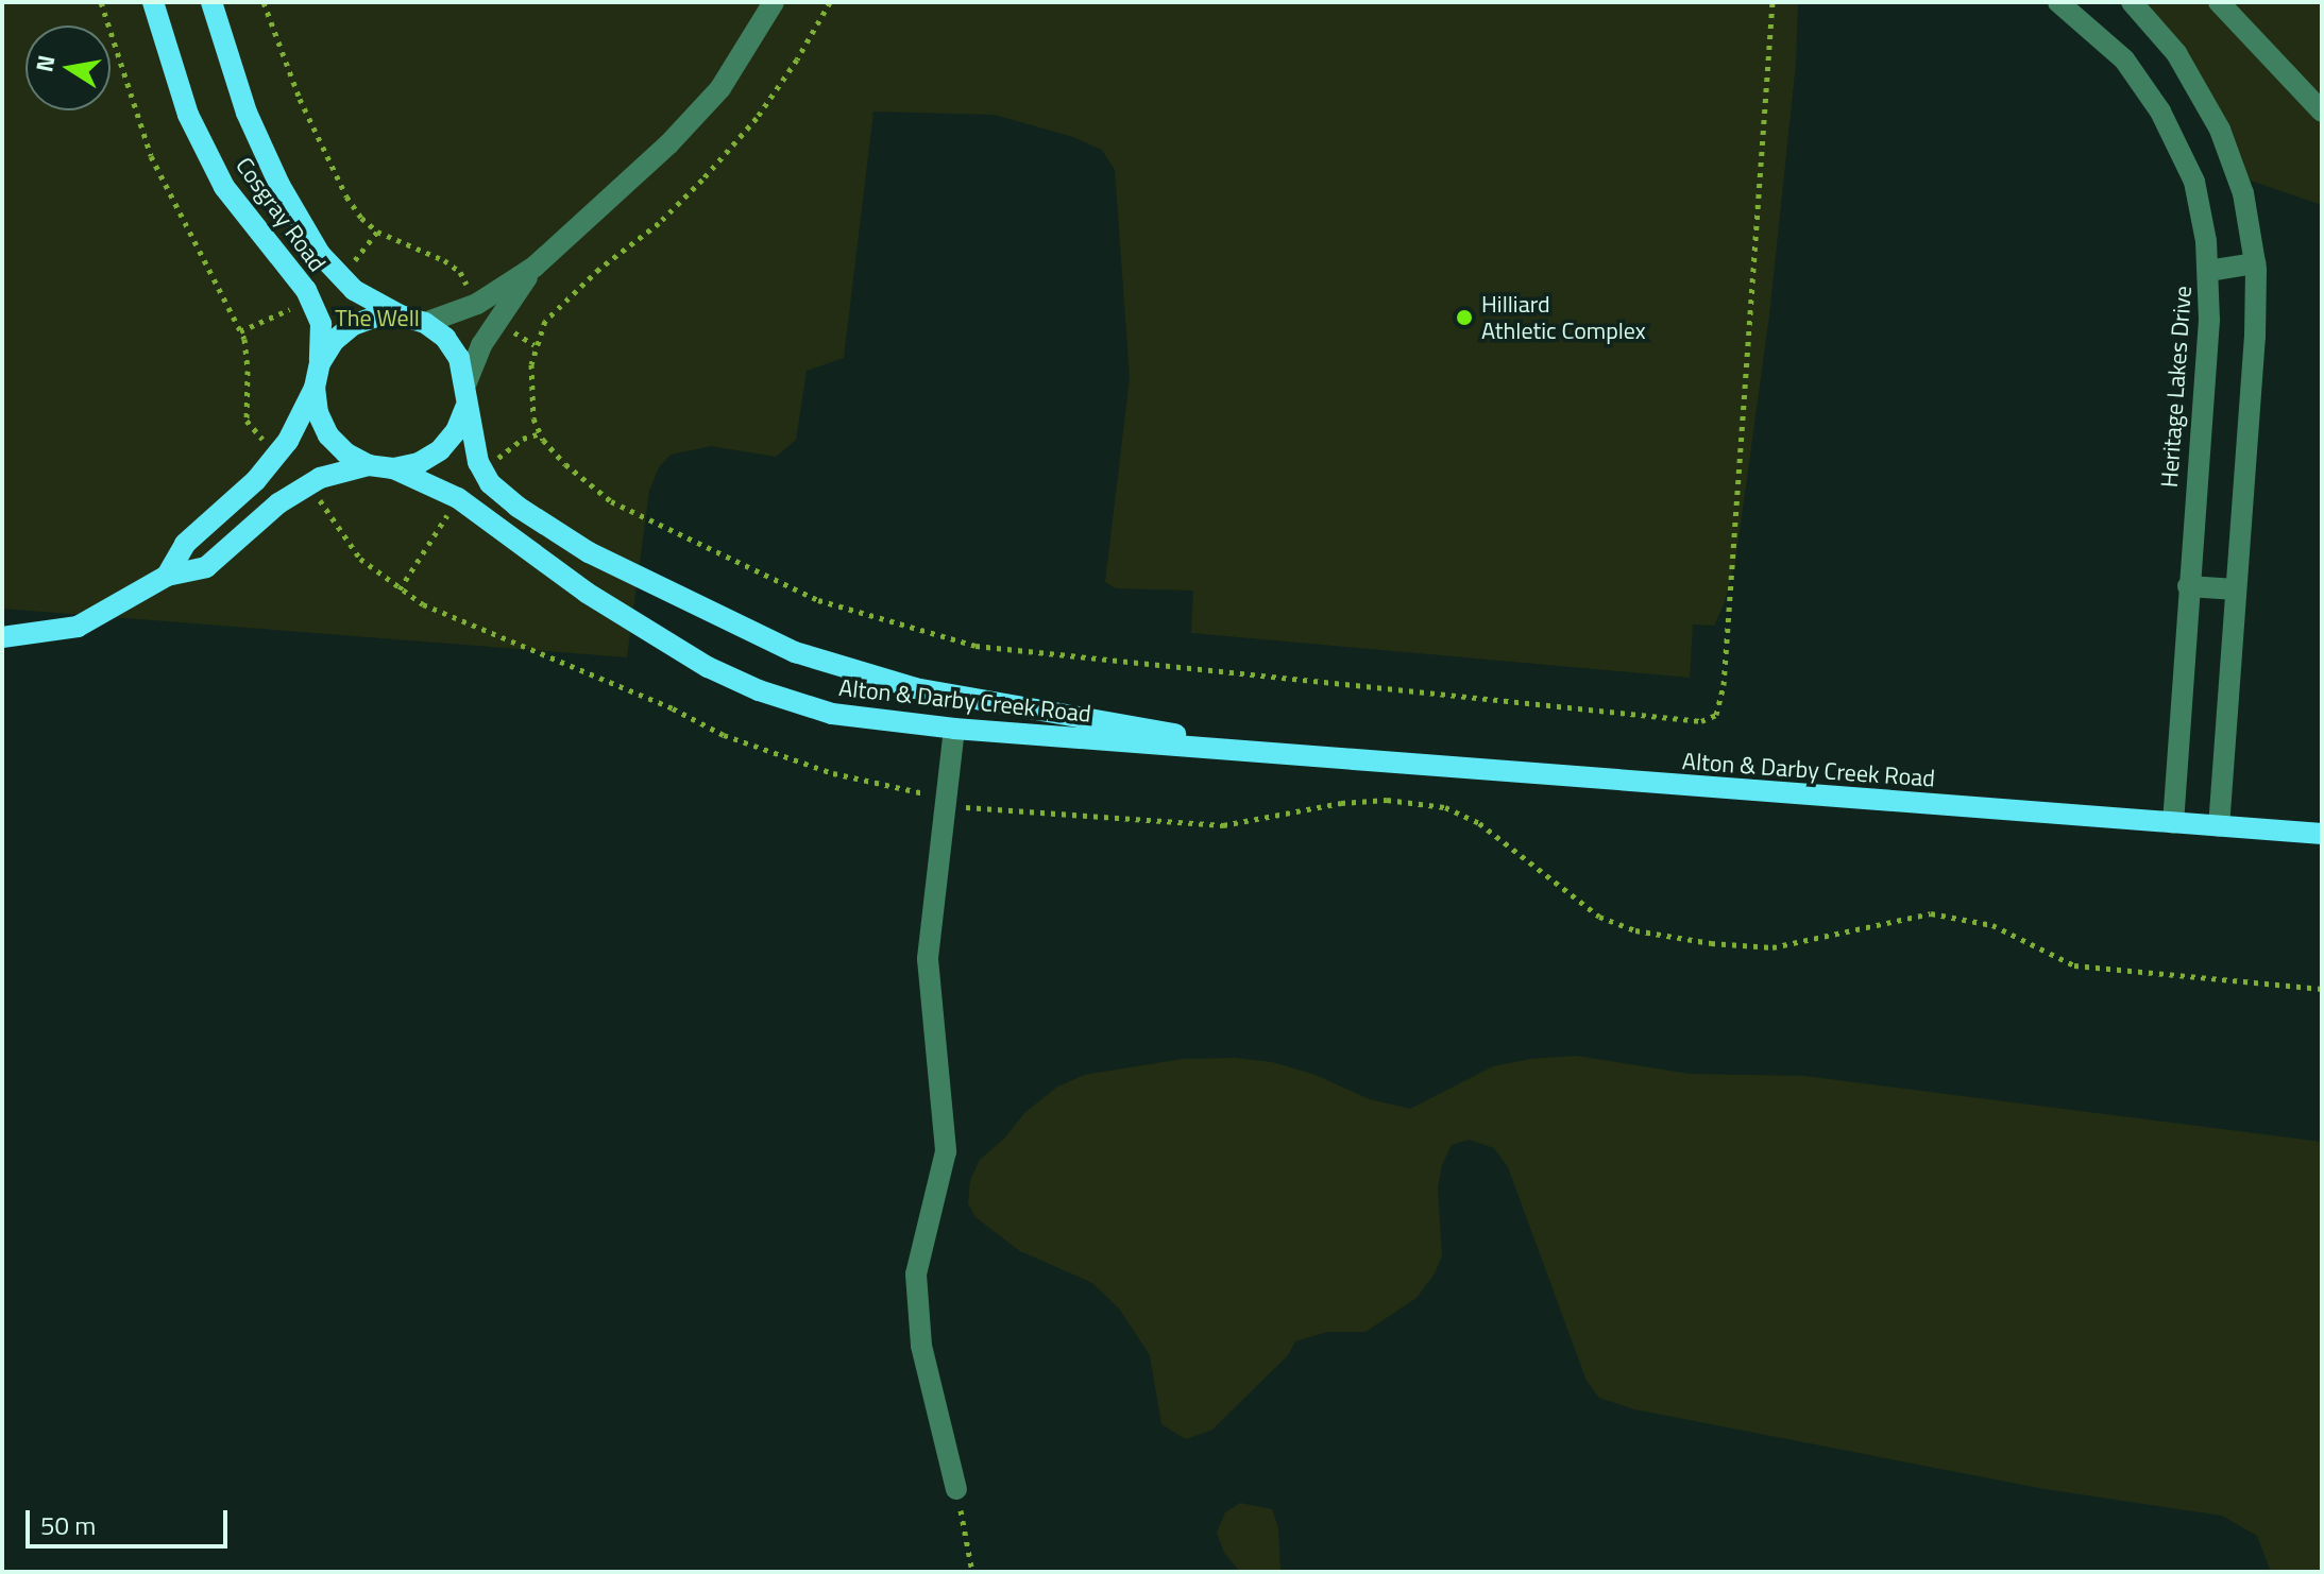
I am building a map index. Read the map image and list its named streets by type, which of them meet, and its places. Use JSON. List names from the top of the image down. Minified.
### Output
{"streets":{"main road":["Cosgray Road","Alton & Darby Creek Road"],"street":["Heritage Lakes Drive"]},"crossings":[["Cosgray Road","Alton & Darby Creek Road"],["Heritage Lakes Drive","Alton & Darby Creek Road"]],"parks":["The Well"],"places":["Hilliard Athletic Complex"],"scale_bar":"50 m","north":"left"}
